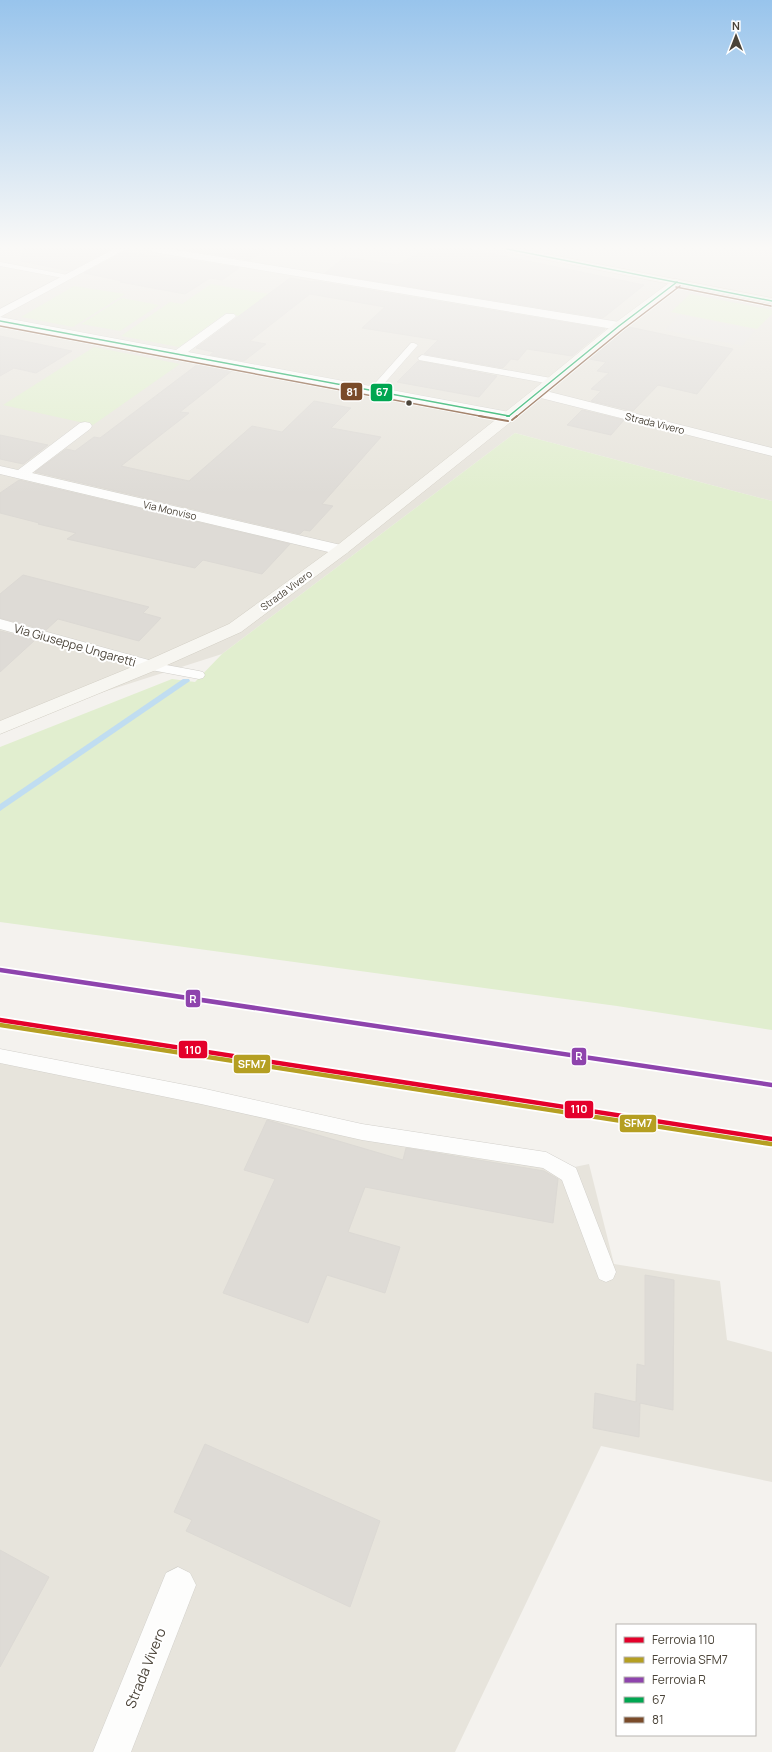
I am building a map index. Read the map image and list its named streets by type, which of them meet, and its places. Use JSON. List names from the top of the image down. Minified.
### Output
{"streets":{"street":["Strada Vivero","Via Monviso","Via Giuseppe Ungaretti"]},"crossings":[["Strada Vivero","Via Monviso"],["Strada Vivero","Via Giuseppe Ungaretti"]],"lines":["transit line 67","transit line 81","rail line R","rail line 110","rail line SFM7"],"legend":["Ferrovia 110","Ferrovia SFM7","Ferrovia R","67","81"],"north":"top"}
